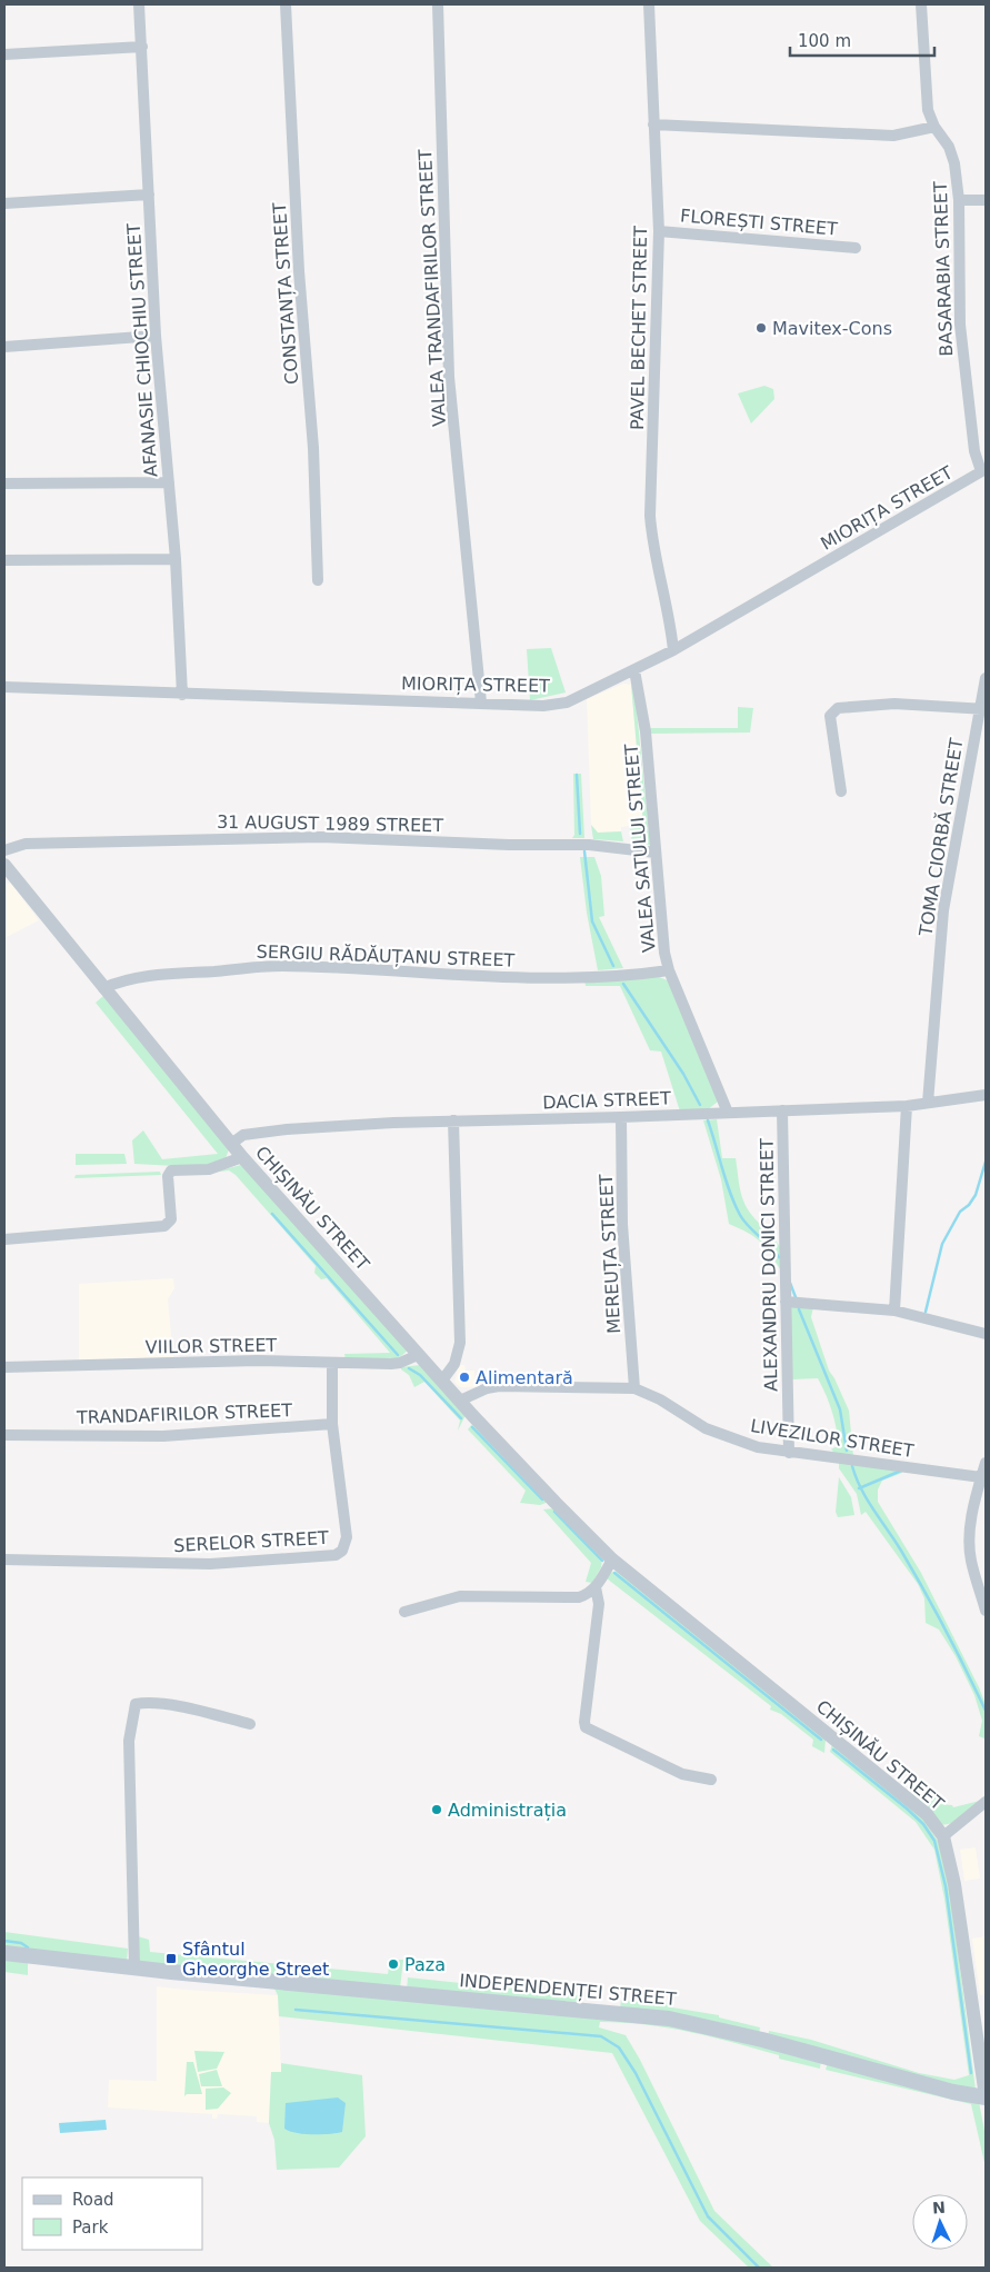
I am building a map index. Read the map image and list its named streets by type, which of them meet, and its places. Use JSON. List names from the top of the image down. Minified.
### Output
{"streets":{"main road":["INDEPENDENȚEI STREET"],"street":["FLOREȘTI STREET","BASARABIA STREET","VALEA TRANDAFIRILOR STREET","CONSTANȚA STREET","PAVEL BECHET STREET","AFANASIE CHIOCHIU STREET","MIORIȚA STREET","31 AUGUST 1989 STREET","TOMA CIORBĂ STREET","VALEA SATULUI STREET","SERGIU RĂDĂUȚANU STREET","DACIA STREET","CHIȘINĂU STREET","MEREUȚA STREET","ALEXANDRU DONICI STREET","VIILOR STREET","TRANDAFIRILOR STREET","LIVEZILOR STREET","SERELOR STREET"]},"crossings":[["FLOREȘTI STREET","PAVEL BECHET STREET"],["BASARABIA STREET","MIORIȚA STREET"],["VALEA TRANDAFIRILOR STREET","MIORIȚA STREET"],["PAVEL BECHET STREET","MIORIȚA STREET"],["AFANASIE CHIOCHIU STREET","MIORIȚA STREET"],["MIORIȚA STREET","VALEA SATULUI STREET"],["31 AUGUST 1989 STREET","VALEA SATULUI STREET"],["TOMA CIORBĂ STREET","DACIA STREET"],["VALEA SATULUI STREET","SERGIU RĂDĂUȚANU STREET"],["VALEA SATULUI STREET","DACIA STREET"],["SERGIU RĂDĂUȚANU STREET","CHIȘINĂU STREET"],["DACIA STREET","CHIȘINĂU STREET"],["DACIA STREET","MEREUȚA STREET"],["DACIA STREET","ALEXANDRU DONICI STREET"],["CHIȘINĂU STREET","VIILOR STREET"],["CHIȘINĂU STREET","LIVEZILOR STREET"],["CHIȘINĂU STREET","INDEPENDENȚEI STREET"],["MEREUȚA STREET","LIVEZILOR STREET"],["ALEXANDRU DONICI STREET","LIVEZILOR STREET"],["VIILOR STREET","SERELOR STREET"],["TRANDAFIRILOR STREET","SERELOR STREET"]],"places":{"other":["Mavitex-Cons","Alimentară","Administrația","Paza"],"transit":["Sfântul Gheorghe Street"]},"legend":["Road","Park"],"scale_bar":"100 m","north":"top"}
